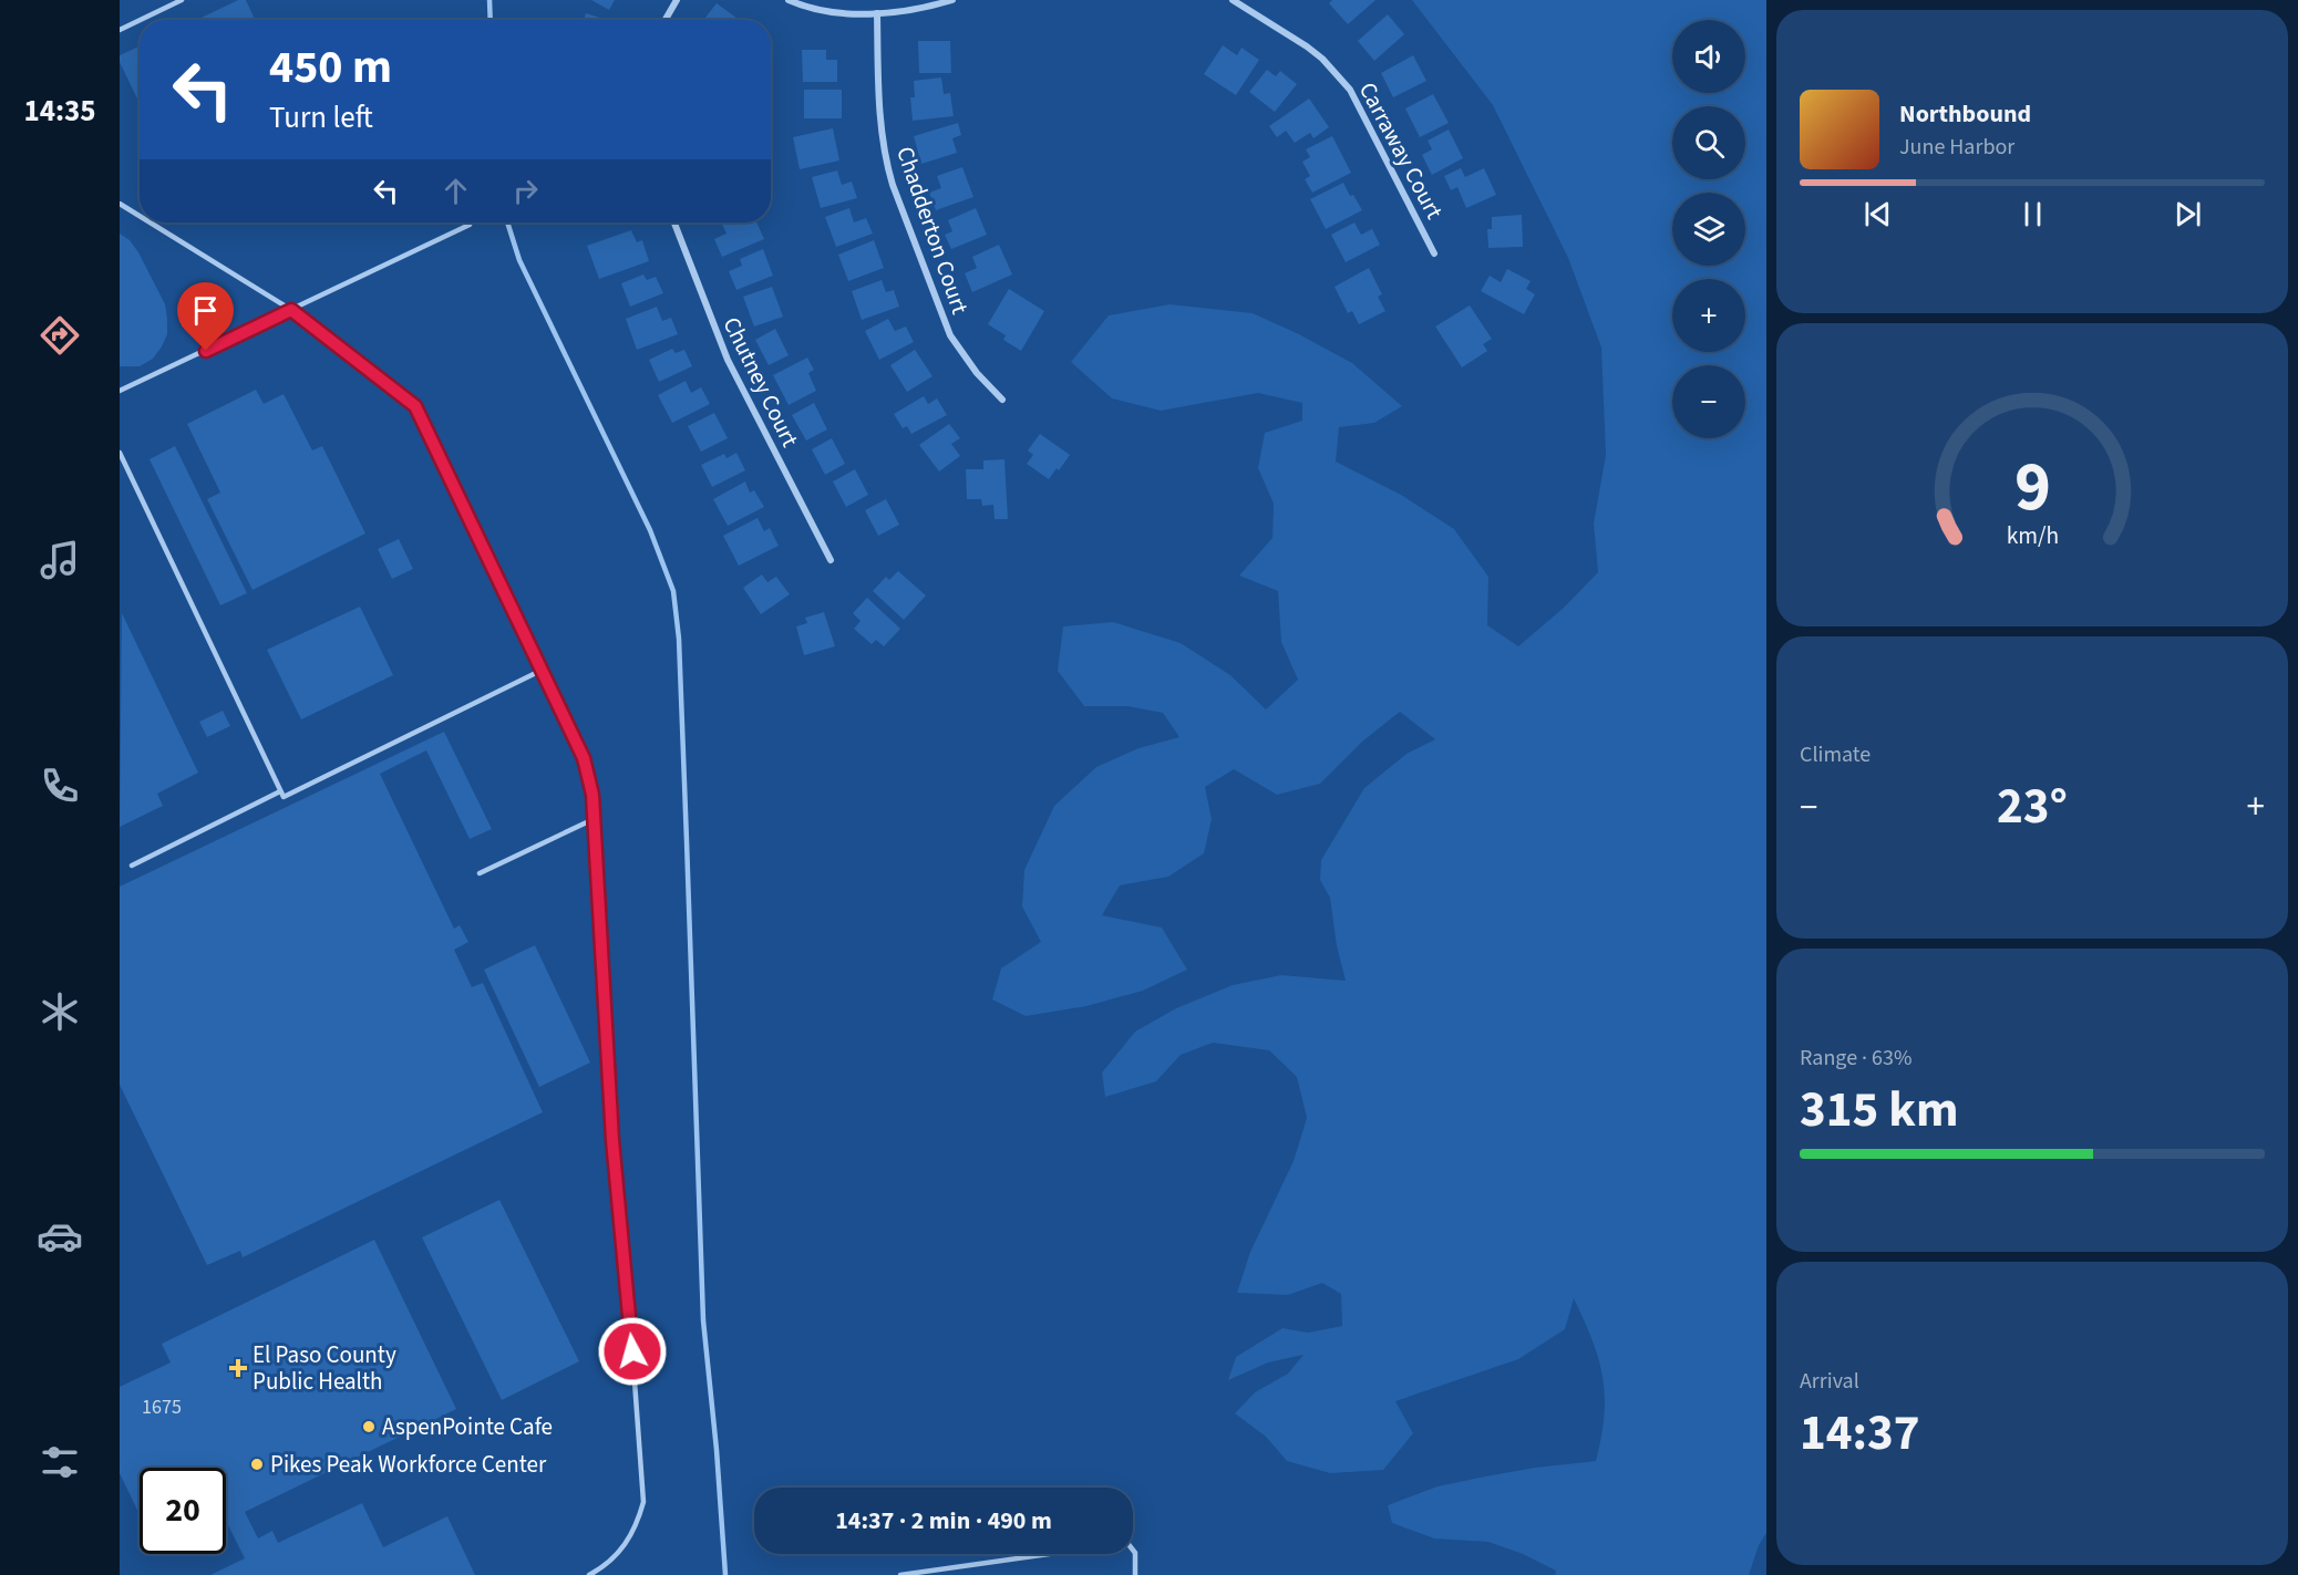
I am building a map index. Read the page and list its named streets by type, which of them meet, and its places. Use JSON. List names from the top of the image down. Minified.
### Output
{"streets":{"street":["Carraway Court","Chadderton Court","Chutney Court"]},"places":{"health":["El Paso County Public Health"],"other":["AspenPointe Cafe","Pikes Peak Workforce Center"]},"house_numbers":["1675"],"page":{"tabs":"14:35","map_buttons":["+","−"],"turn":["450 m","Turn left"],"song":["Northbound","June Harbor"],"tile":["Climate",["Range · 63%","315 km"],["Arrival","14:37"]],"heat":["−","23°","+"],"limit":"20","trip":"14:37 · 2 min · 490 m","gauge":["9","km/h"]}}
